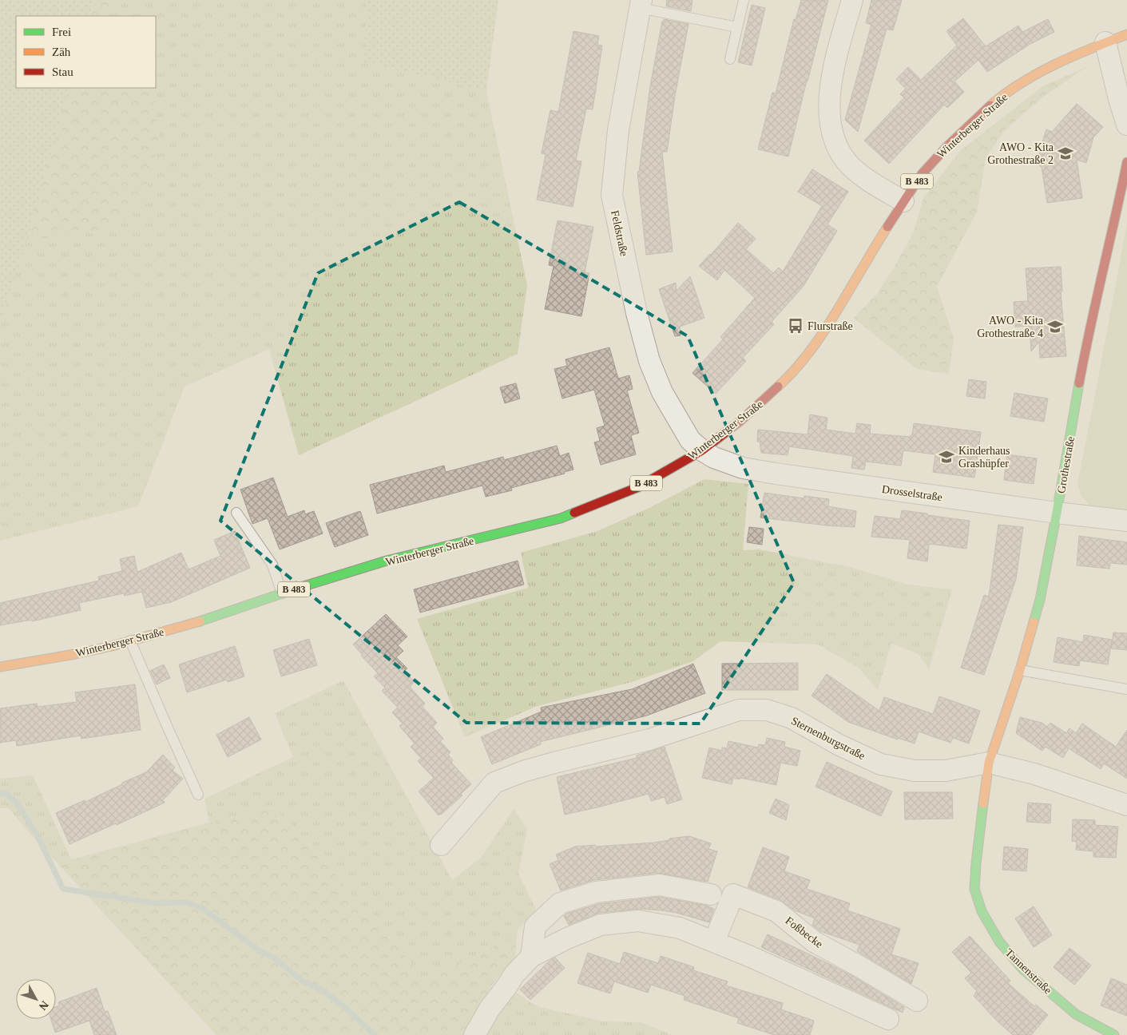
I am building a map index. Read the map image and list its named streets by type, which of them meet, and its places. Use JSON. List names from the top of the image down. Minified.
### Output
{"streets":{"main road":["Winterberger Straße","B 483","Grothestraße","Tannenstraße"],"street":["Feldstraße","Drosselstraße","Sternenburgstraße","Foßbecke"]},"crossings":[["Winterberger Straße","Feldstraße"],["Winterberger Straße","Drosselstraße"],["Feldstraße","Drosselstraße"],["Grothestraße","Drosselstraße"],["Grothestraße","Sternenburgstraße"],["Grothestraße","Tannenstraße"],["Sternenburgstraße","Tannenstraße"]],"places":{"school or university":["AWO - Kita Grothestraße 2","AWO - Kita Grothestraße 4","Kinderhaus Grashüpfer"],"bus stop":["Flurstraße"]},"legend":["Frei","Zäh","Stau"],"north":"bottom right"}
